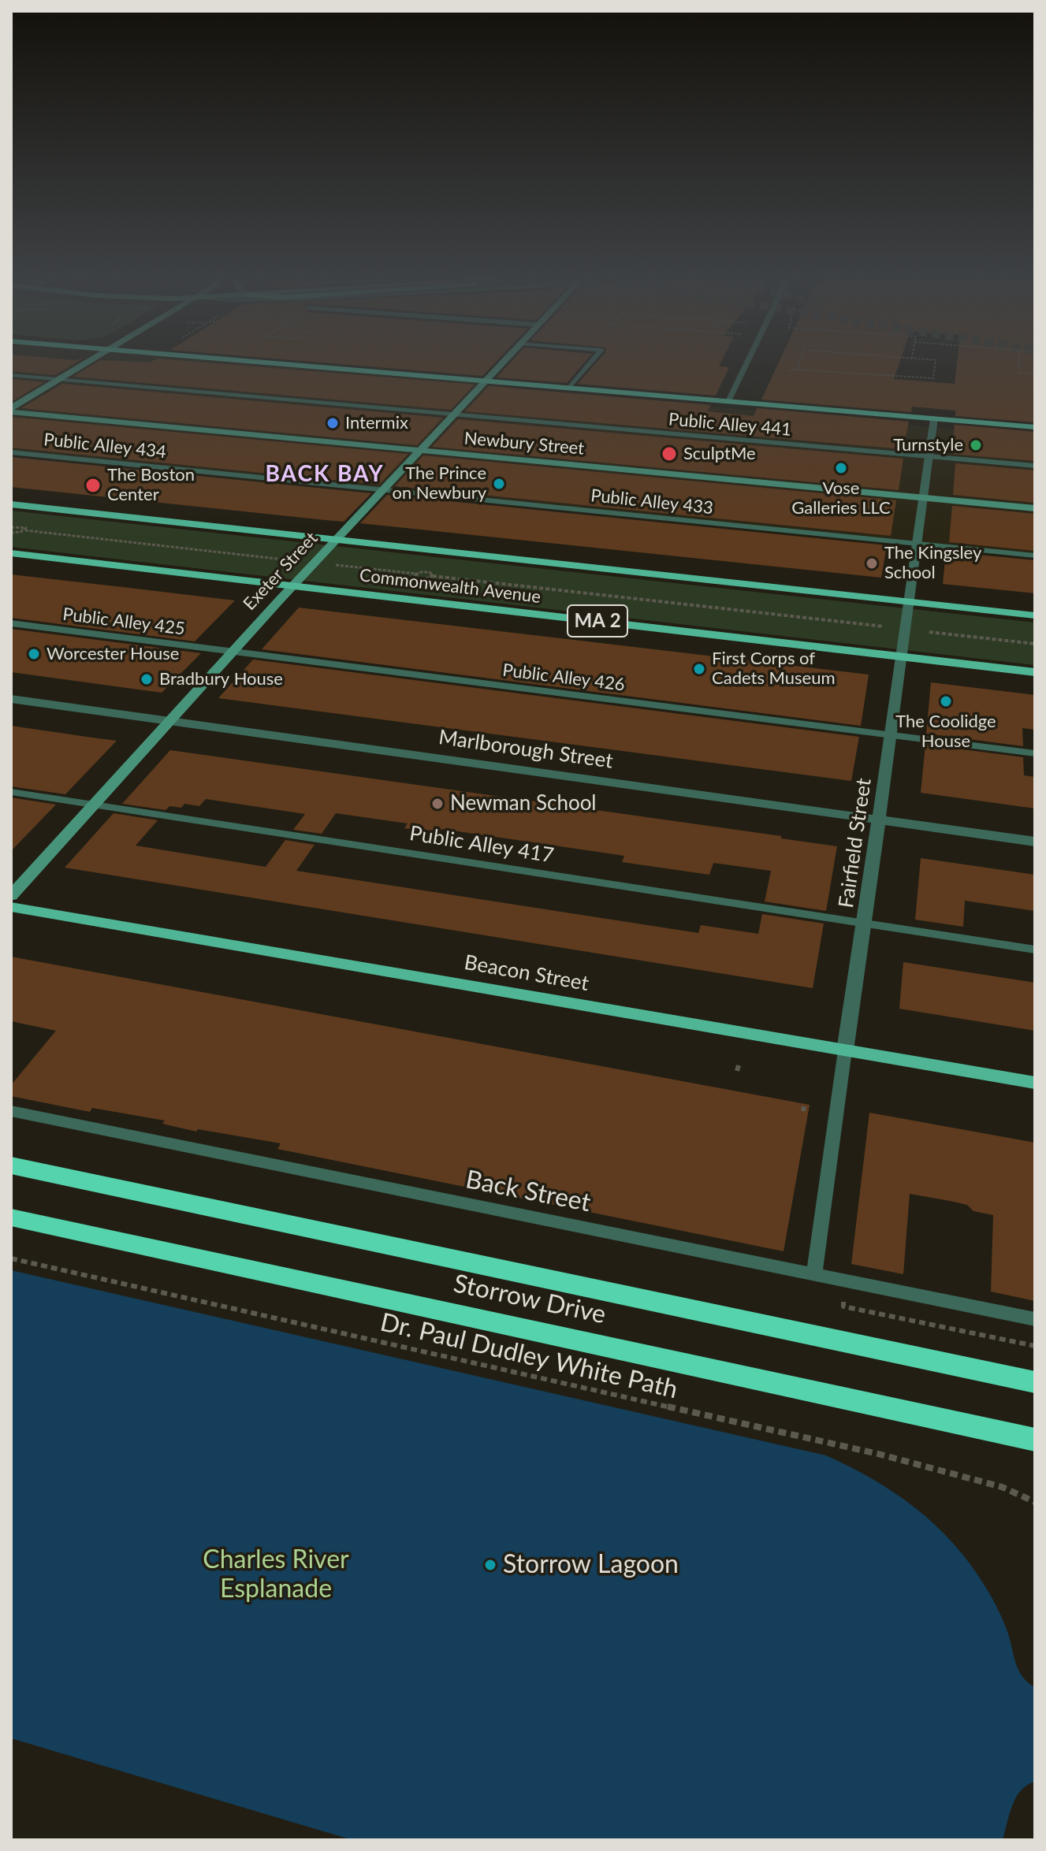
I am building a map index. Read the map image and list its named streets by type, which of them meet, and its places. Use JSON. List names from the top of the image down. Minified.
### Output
{"streets":{"highway":["Storrow Drive"],"main road":["Newbury Street","Exeter Street","Commonwealth Avenue","MA 2","Beacon Street"],"street":["Marlborough Street","Fairfield Street"],"lane":["Public Alley 441","Public Alley 434","Public Alley 433","Public Alley 425","Public Alley 426","Public Alley 417","Back Street"],"path":["Dr. Paul Dudley White Path"]},"crossings":[["Public Alley 441","Exeter Street"],["Public Alley 441","Fairfield Street"],["Newbury Street","Exeter Street"],["Newbury Street","Fairfield Street"],["Public Alley 434","Public Alley 433"],["Public Alley 434","Exeter Street"],["Public Alley 433","Exeter Street"],["Public Alley 433","Fairfield Street"],["Exeter Street","Commonwealth Avenue"],["Exeter Street","Public Alley 425"],["Exeter Street","Public Alley 426"],["Exeter Street","Marlborough Street"],["Exeter Street","Public Alley 417"],["Commonwealth Avenue","Fairfield Street"],["Public Alley 425","Public Alley 426"],["Public Alley 426","Fairfield Street"],["Marlborough Street","Fairfield Street"],["Fairfield Street","Public Alley 417"],["Fairfield Street","Beacon Street"],["Fairfield Street","Back Street"]],"districts":["BACK BAY"],"parks":["Charles River Esplanade"],"places":["Intermix","Turnstyle","SculptMe","Vose Galleries LLC","The Prince on Newbury","The Boston Center","The Kingsley School","Worcester House","First Corps of Cadets Museum","Bradbury House","The Coolidge House","Newman School","Storrow Lagoon"]}
